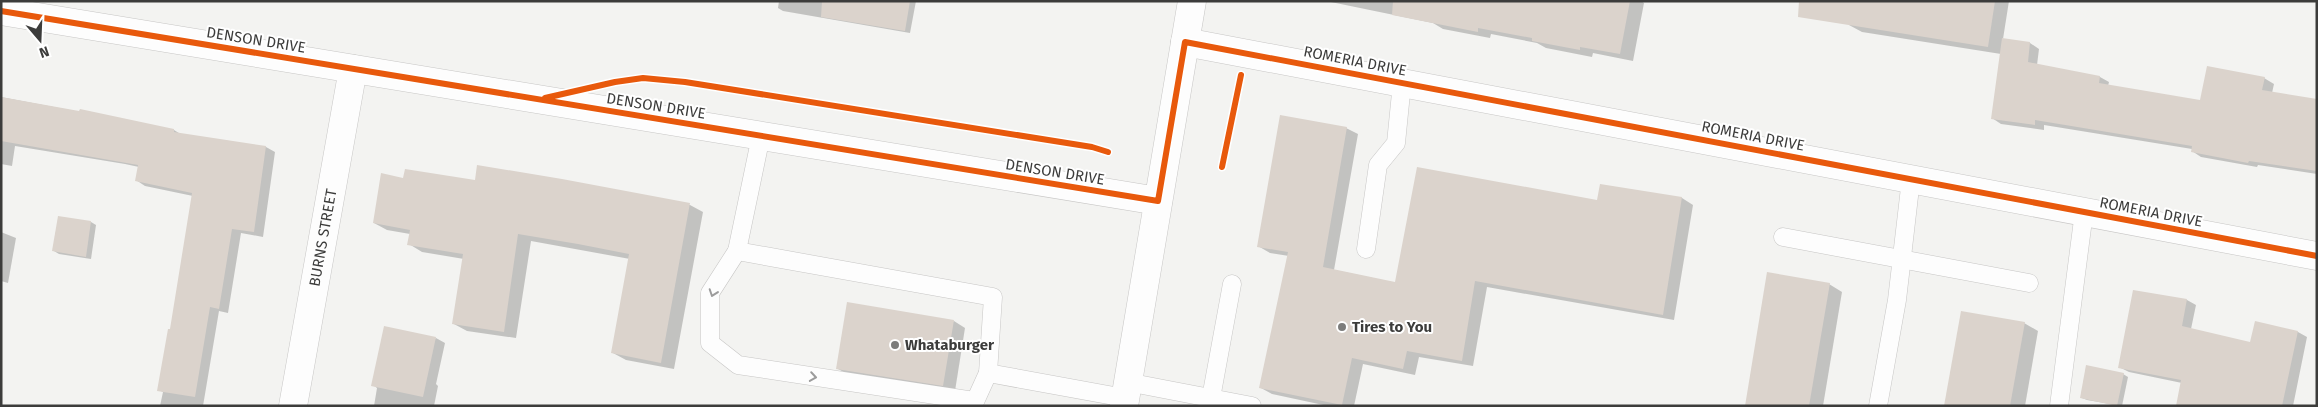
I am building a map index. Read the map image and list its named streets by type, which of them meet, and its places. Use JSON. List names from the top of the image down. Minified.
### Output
{"streets":{"street":["DENSON DRIVE","ROMERIA DRIVE","BURNS STREET"]},"crossings":[["DENSON DRIVE","BURNS STREET"]],"places":["Tires to You","Whataburger"],"north":"bottom"}
